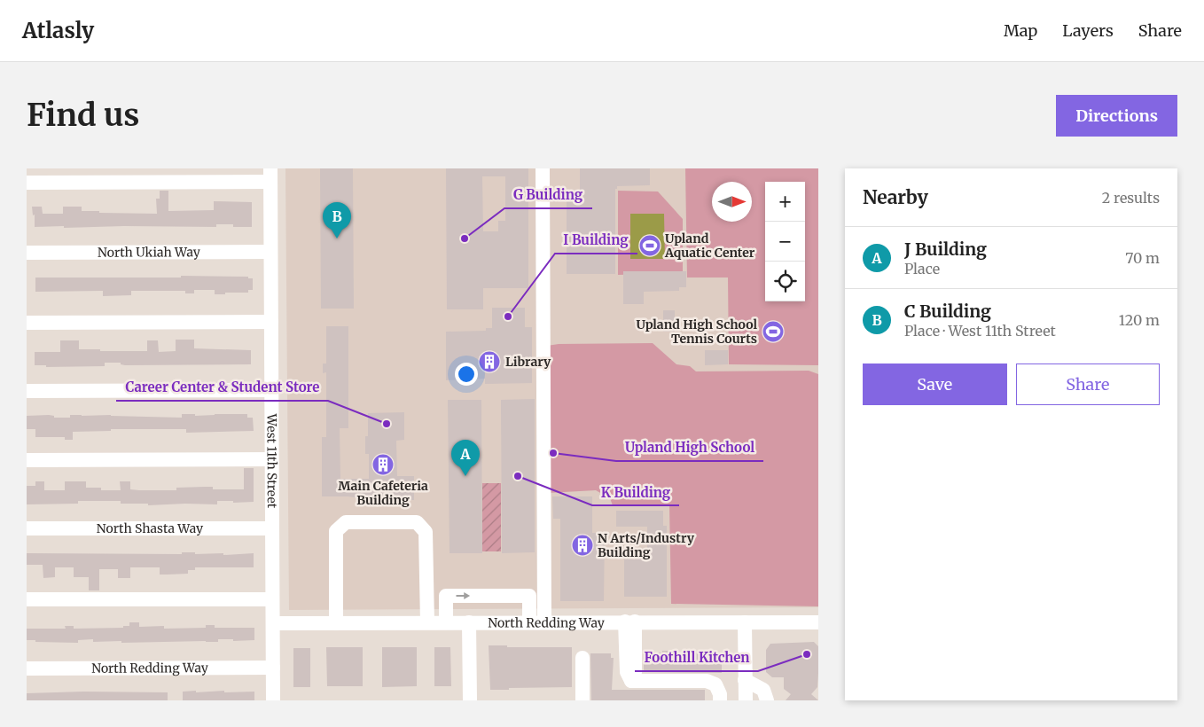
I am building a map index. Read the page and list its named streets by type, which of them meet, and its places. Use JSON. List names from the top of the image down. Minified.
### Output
{"streets":{"street":["North Ukiah Way","West 11th Street","North Shasta Way","North Redding Way"]},"crossings":[["North Ukiah Way","West 11th Street"],["West 11th Street","North Shasta Way"],["West 11th Street","North Redding Way"]],"places":{"other":["G Building","I Building","Career Center & Student Store","Upland High School","K Building","Foothill Kitchen"],"sports":["Upland Aquatic Center","Upland High School Tennis Courts"],"building":["Library","Main Cafeteria Building","N Arts/Industry Building"]},"north":"right","page":{"header":"Atlasly","nav":["Map","Layers","Share"],"buttons":["Directions",["Save","Share"]],"title":"Find us","heading":["Nearby","2 results"],"map_buttons":["+","−"],"pins":["B","A"],"list":[{"mark":"A","name":"J Building","note":"Place","value":"70 m"},{"mark":"B","name":"C Building","note":"Place · West 11th Street","value":"120 m"}]}}
